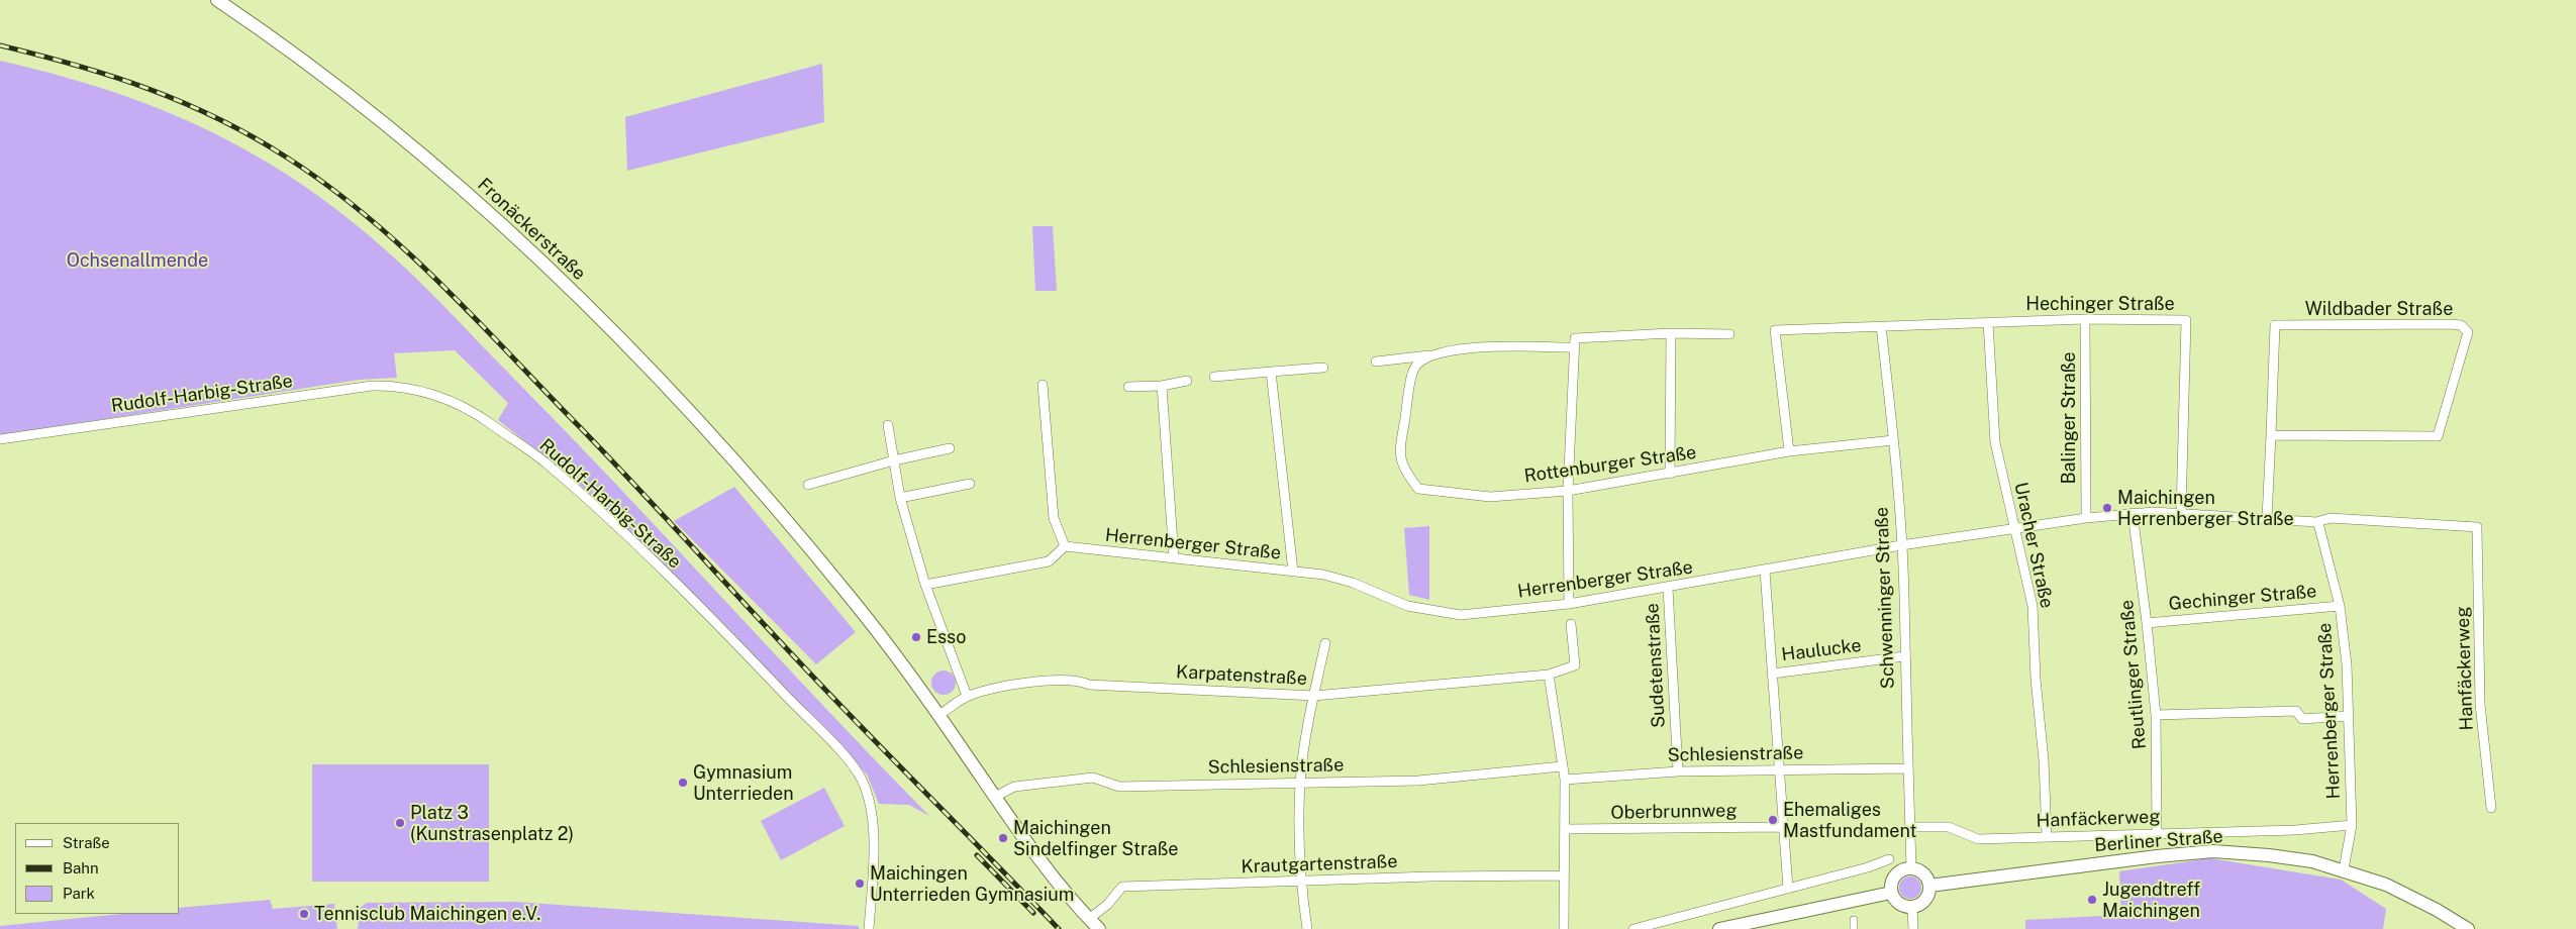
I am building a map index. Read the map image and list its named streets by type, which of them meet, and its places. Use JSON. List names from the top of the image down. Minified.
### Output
{"streets":{"main road":["Fronäckerstraße","Berliner Straße"],"street":["Hechinger Straße","Wildbader Straße","Rudolf-Harbig-Straße","Balinger Straße","Rottenburger Straße","Herrenberger Straße","Uracher Straße","Schwenninger Straße","Gechinger Straße","Haulucke","Sudetenstraße","Hanfäckerweg","Reutlinger Straße","Karpatenstraße","Schlesienstraße","Oberbrunnweg","Krautgartenstraße"]},"crossings":[["Fronäckerstraße","Karpatenstraße"],["Fronäckerstraße","Schlesienstraße"],["Fronäckerstraße","Krautgartenstraße"],["Hechinger Straße","Balinger Straße"],["Hechinger Straße","Rottenburger Straße"],["Hechinger Straße","Herrenberger Straße"],["Hechinger Straße","Uracher Straße"],["Hechinger Straße","Schwenninger Straße"],["Wildbader Straße","Herrenberger Straße"],["Balinger Straße","Herrenberger Straße"],["Rottenburger Straße","Schwenninger Straße"],["Herrenberger Straße","Uracher Straße"],["Herrenberger Straße","Schwenninger Straße"],["Herrenberger Straße","Gechinger Straße"],["Herrenberger Straße","Haulucke"],["Herrenberger Straße","Sudetenstraße"],["Herrenberger Straße","Hanfäckerweg"],["Herrenberger Straße","Reutlinger Straße"],["Herrenberger Straße","Berliner Straße"],["Uracher Straße","Hanfäckerweg"],["Schwenninger Straße","Haulucke"],["Schwenninger Straße","Hanfäckerweg"],["Schwenninger Straße","Schlesienstraße"],["Schwenninger Straße","Berliner Straße"],["Gechinger Straße","Reutlinger Straße"],["Haulucke","Schlesienstraße"],["Haulucke","Oberbrunnweg"],["Sudetenstraße","Schlesienstraße"],["Hanfäckerweg","Reutlinger Straße"]],"parks":["Ochsenallmende"],"places":["Maichingen Herrenberger Straße","Esso","Gymnasium Unterrieden","Ehemaliges Mastfundament","Platz 3 (Kunstrasenplatz 2)","Maichingen Sindelfinger Straße","Maichingen Unterrieden Gymnasium","Jugendtreff Maichingen","Tennisclub Maichingen e.V."],"legend":["Straße","Bahn","Park"]}
